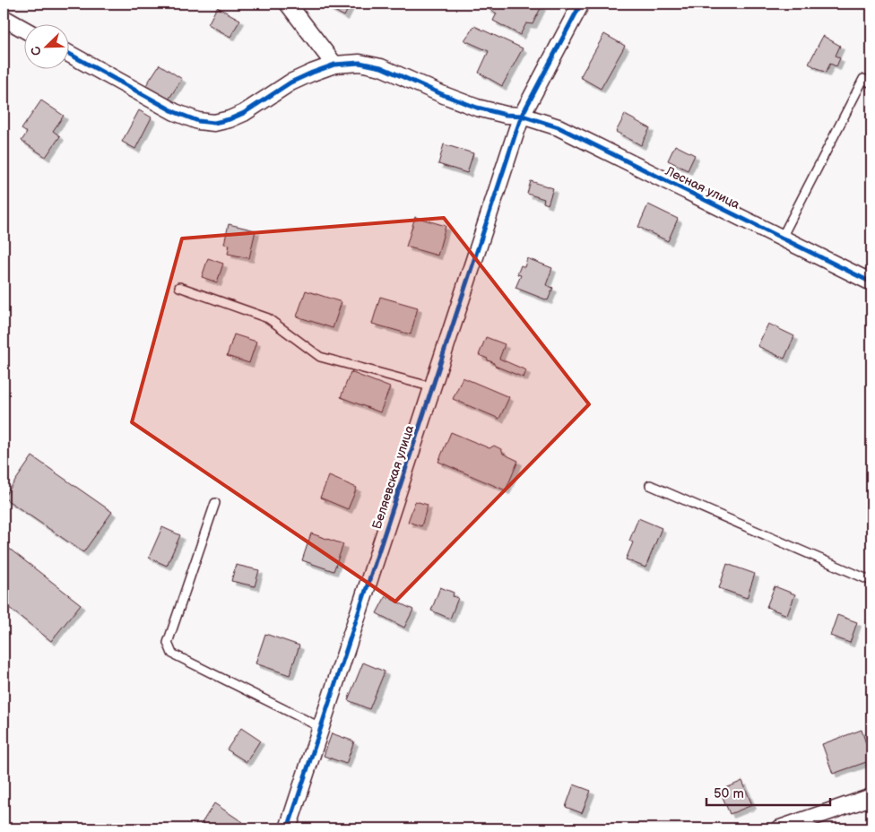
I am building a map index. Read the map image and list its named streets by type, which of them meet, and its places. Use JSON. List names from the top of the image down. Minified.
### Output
{"streets":{"street":["Лесная улица","Беляевская улица"]},"crossings":[["Лесная улица","Беляевская улица"]],"scale_bar":"50 m","north":"bottom left"}
